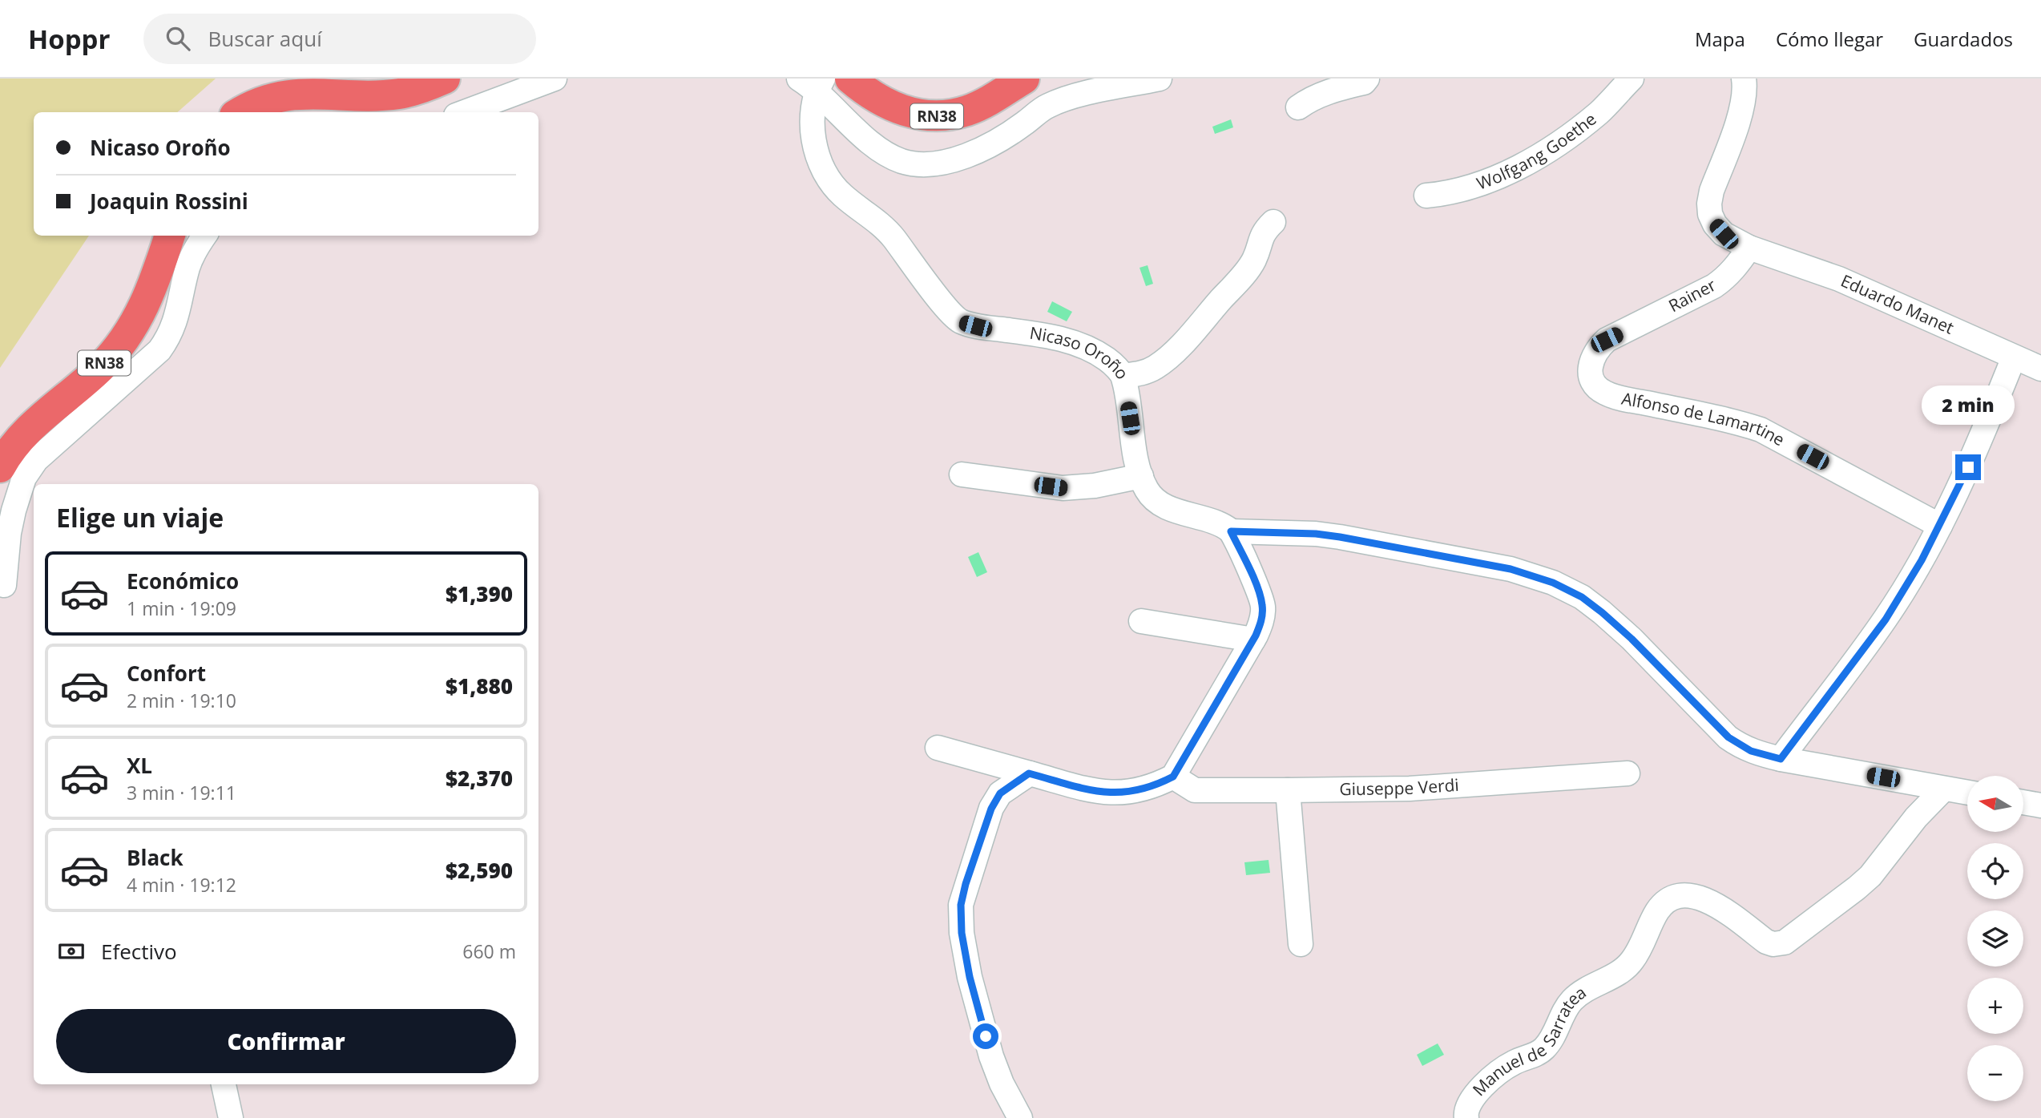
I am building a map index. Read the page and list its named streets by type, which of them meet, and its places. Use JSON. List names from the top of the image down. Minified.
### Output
{"streets":{"main road":["RN38"],"street":["Wolfgang Goethe","Rainer","Eduardo Manet","Nicaso Oroño","Alfonso de Lamartine","Giuseppe Verdi","Manuel de Sarratea"]},"crossings":[["Rainer","Eduardo Manet"],["Rainer","Alfonso de Lamartine"]],"north":"left","page":{"header":"Hoppr","search":"Buscar aquí","nav":["Mapa","Cómo llegar","Guardados"],"banner":["Nicaso Oroño","Joaquin Rossini"],"bubble":"2 min","heading":"Elige un viaje","list":[{"name":"Económico","note":"1 min · 19:09","value":"$1,390"},{"name":"Confort","note":"2 min · 19:10","value":"$1,880"},{"name":"XL","note":"3 min · 19:11","value":"$2,370"},{"name":"Black","note":"4 min · 19:12","value":"$2,590"}],"map_buttons":["+","−"],"pay":["Efectivo","660 m"],"buttons":"Confirmar"}}
